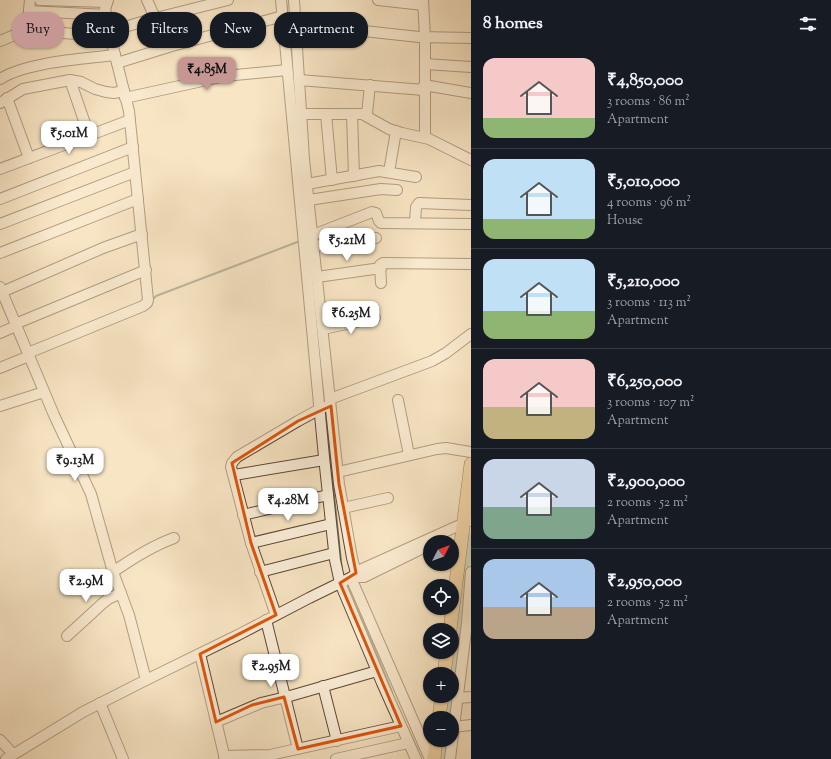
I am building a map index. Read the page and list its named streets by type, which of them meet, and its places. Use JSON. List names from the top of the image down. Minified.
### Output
{"north":"top right","page":{"heading":"8 homes","chip":["Buy","Rent","Filters","New","Apartment"],"list":[{"name":"₹4,850,000","note":"3 rooms · 86 m² · Apartment"},{"name":"₹5,010,000","note":"4 rooms · 96 m² · House"},{"name":"₹5,210,000","note":"3 rooms · 113 m² · Apartment"},{"name":"₹6,250,000","note":"3 rooms · 107 m² · Apartment"},{"name":"₹2,900,000","note":"2 rooms · 52 m² · Apartment"},{"name":"₹2,950,000","note":"2 rooms · 52 m² · Apartment"}],"price":["₹4.85M","₹5.01M","₹5.21M","₹6.25M","₹9.13M","₹4.28M","₹2.9M","₹2.95M"],"map_buttons":["+","−"]}}
